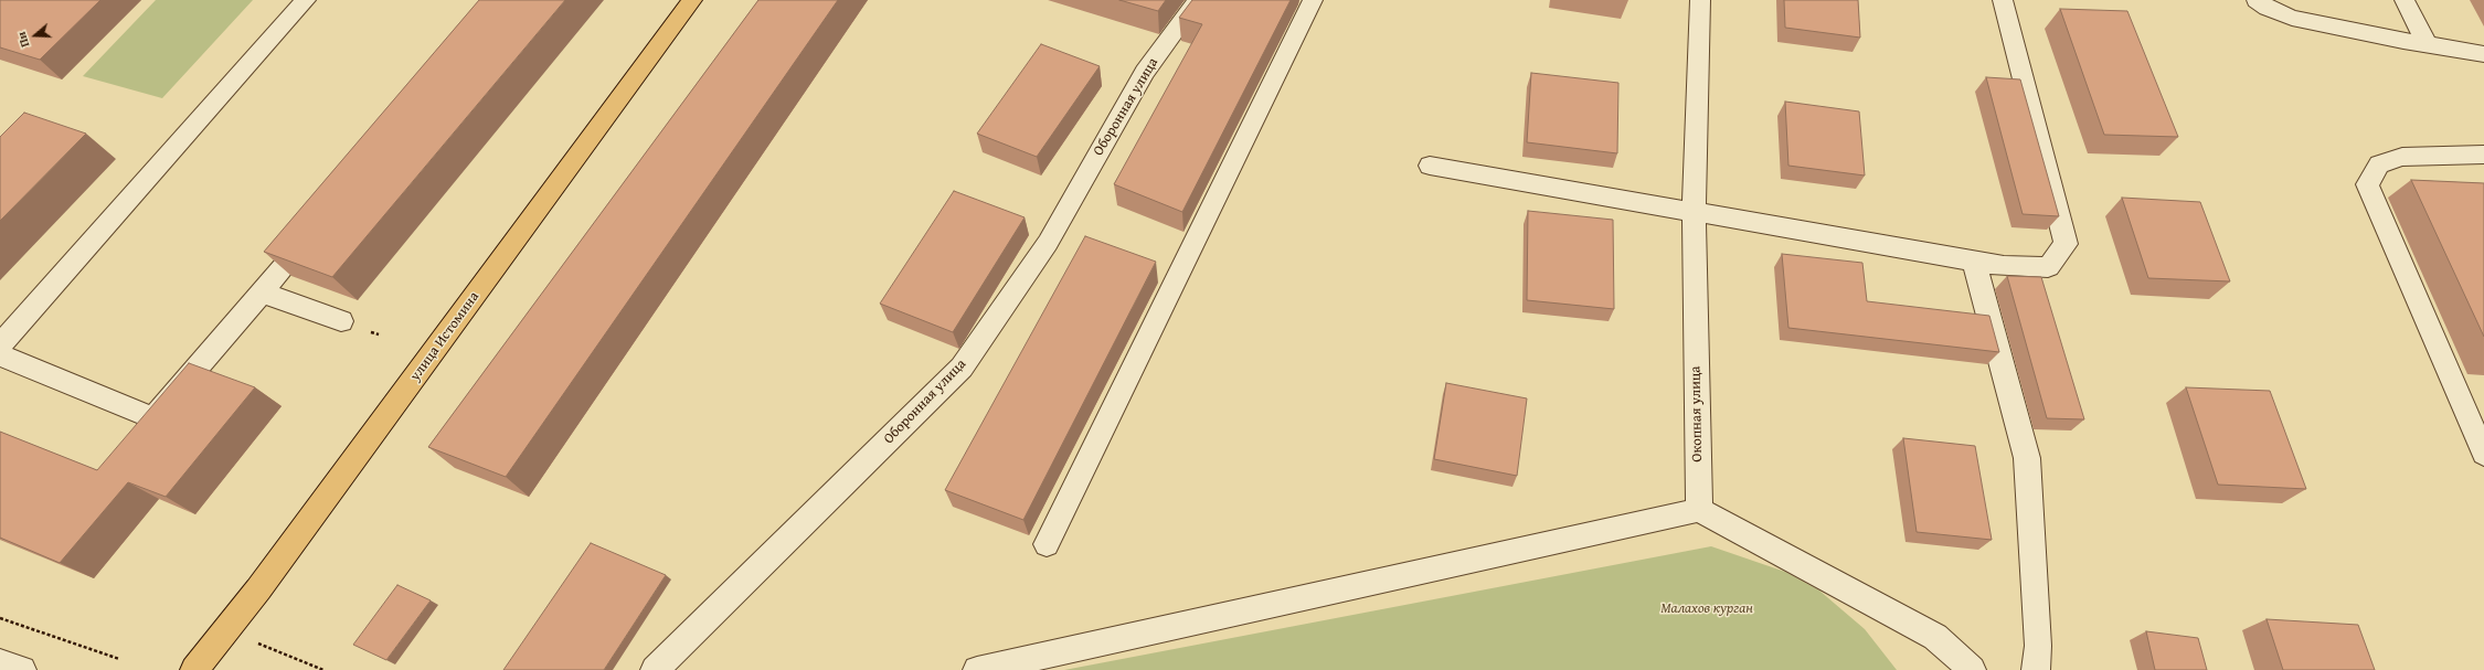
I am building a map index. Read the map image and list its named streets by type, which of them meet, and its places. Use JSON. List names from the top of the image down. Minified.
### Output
{"streets":{"main road":["улица Истомина"],"street":["Оборонная улица","Окопная улица"]},"parks":["Малахов курган"],"north":"left"}
